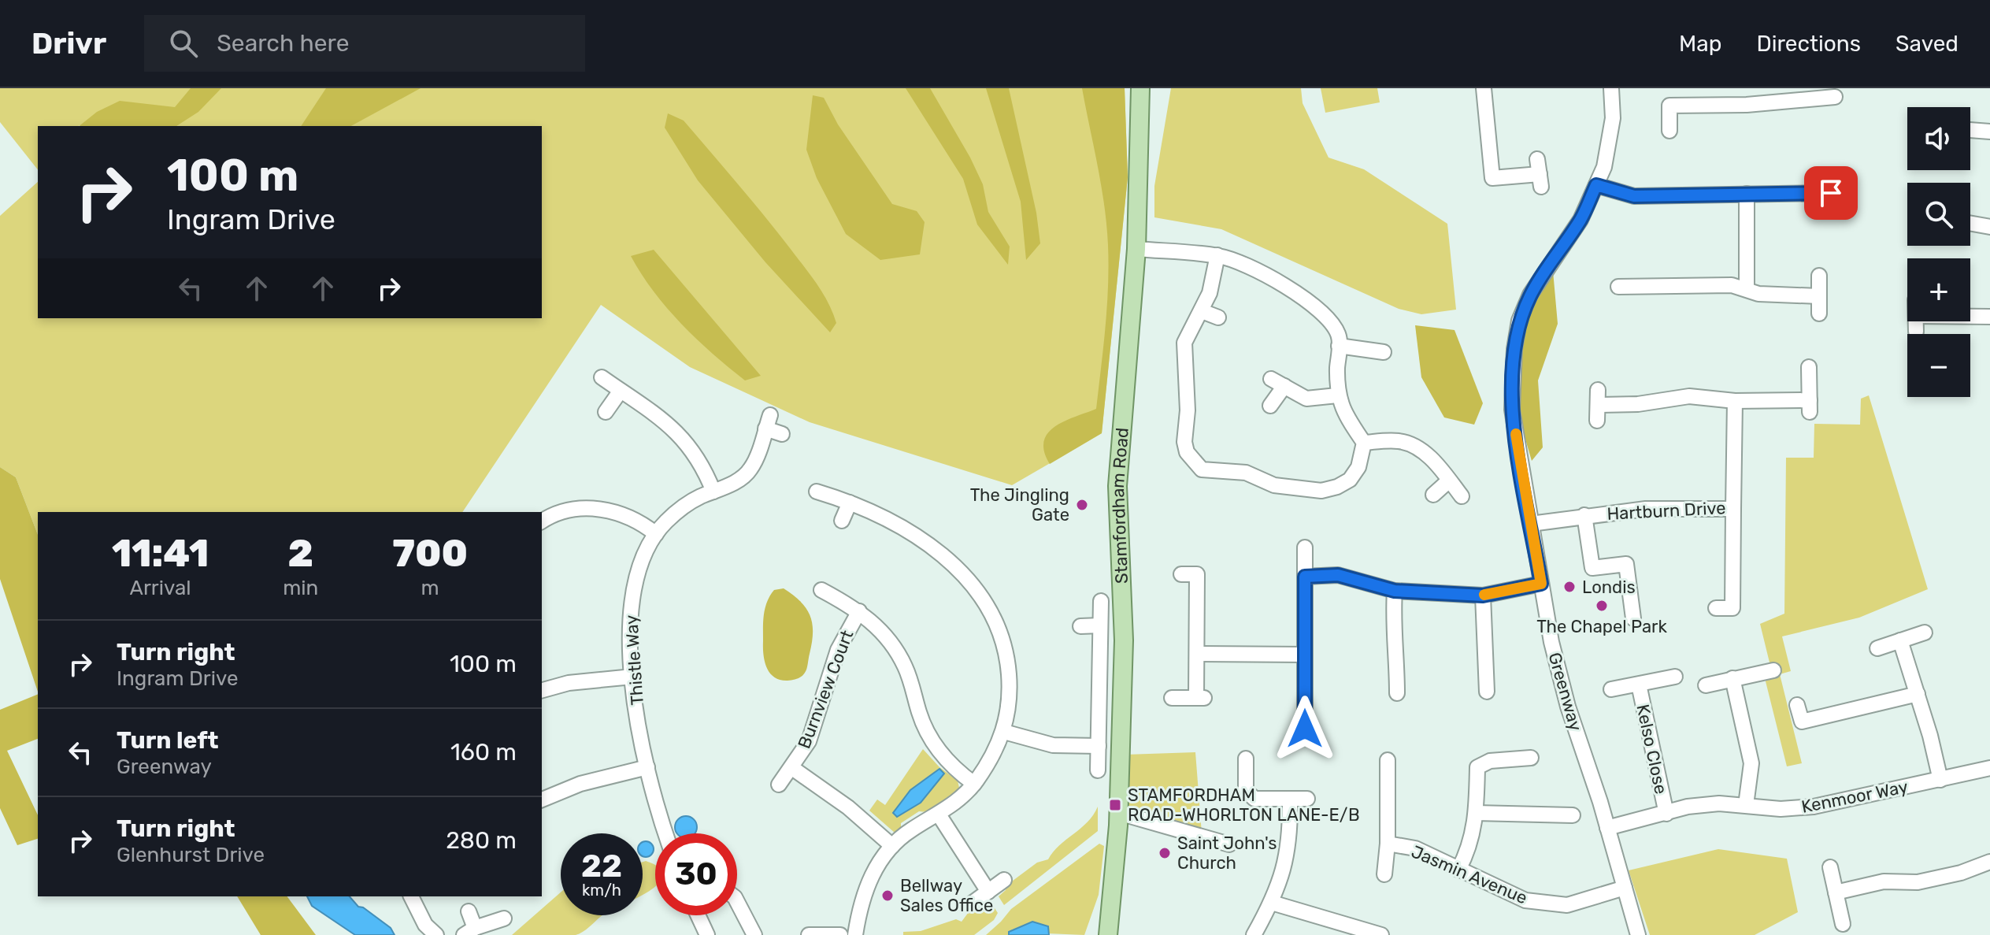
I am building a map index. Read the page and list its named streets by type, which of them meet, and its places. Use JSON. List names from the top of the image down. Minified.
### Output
{"streets":{"main road":["Stamfordham Road"],"street":["Hartburn Drive","Thistle Way","Burnview Court","Greenway","Kelso Close","Kenmoor Way","Jasmin Avenue"]},"crossings":[["Hartburn Drive","Greenway"],["Greenway","Kenmoor Way"],["Greenway","Jasmin Avenue"],["Kelso Close","Kenmoor Way"]],"places":{"other":["The Jingling Gate","Londis","The Chapel Park","Saint John's Church","Bellway Sales Office"],"transit":["STAMFORDHAM ROAD-WHORLTON LANE-E/B"]},"page":{"header":"Drivr","search":"Search here","nav":["Map","Directions","Saved"],"map_buttons":["+","−"],"turn":["100 m","Ingram Drive"],"eta":["11:41","Arrival","2","min","700","m"],"list":[{"name":"Turn right","note":"Ingram Drive","value":"100 m"},{"name":"Turn left","note":"Greenway","value":"160 m"},{"name":"Turn right","note":"Glenhurst Drive","value":"280 m"}],"speed":"22 km/h","limit":"30"}}
